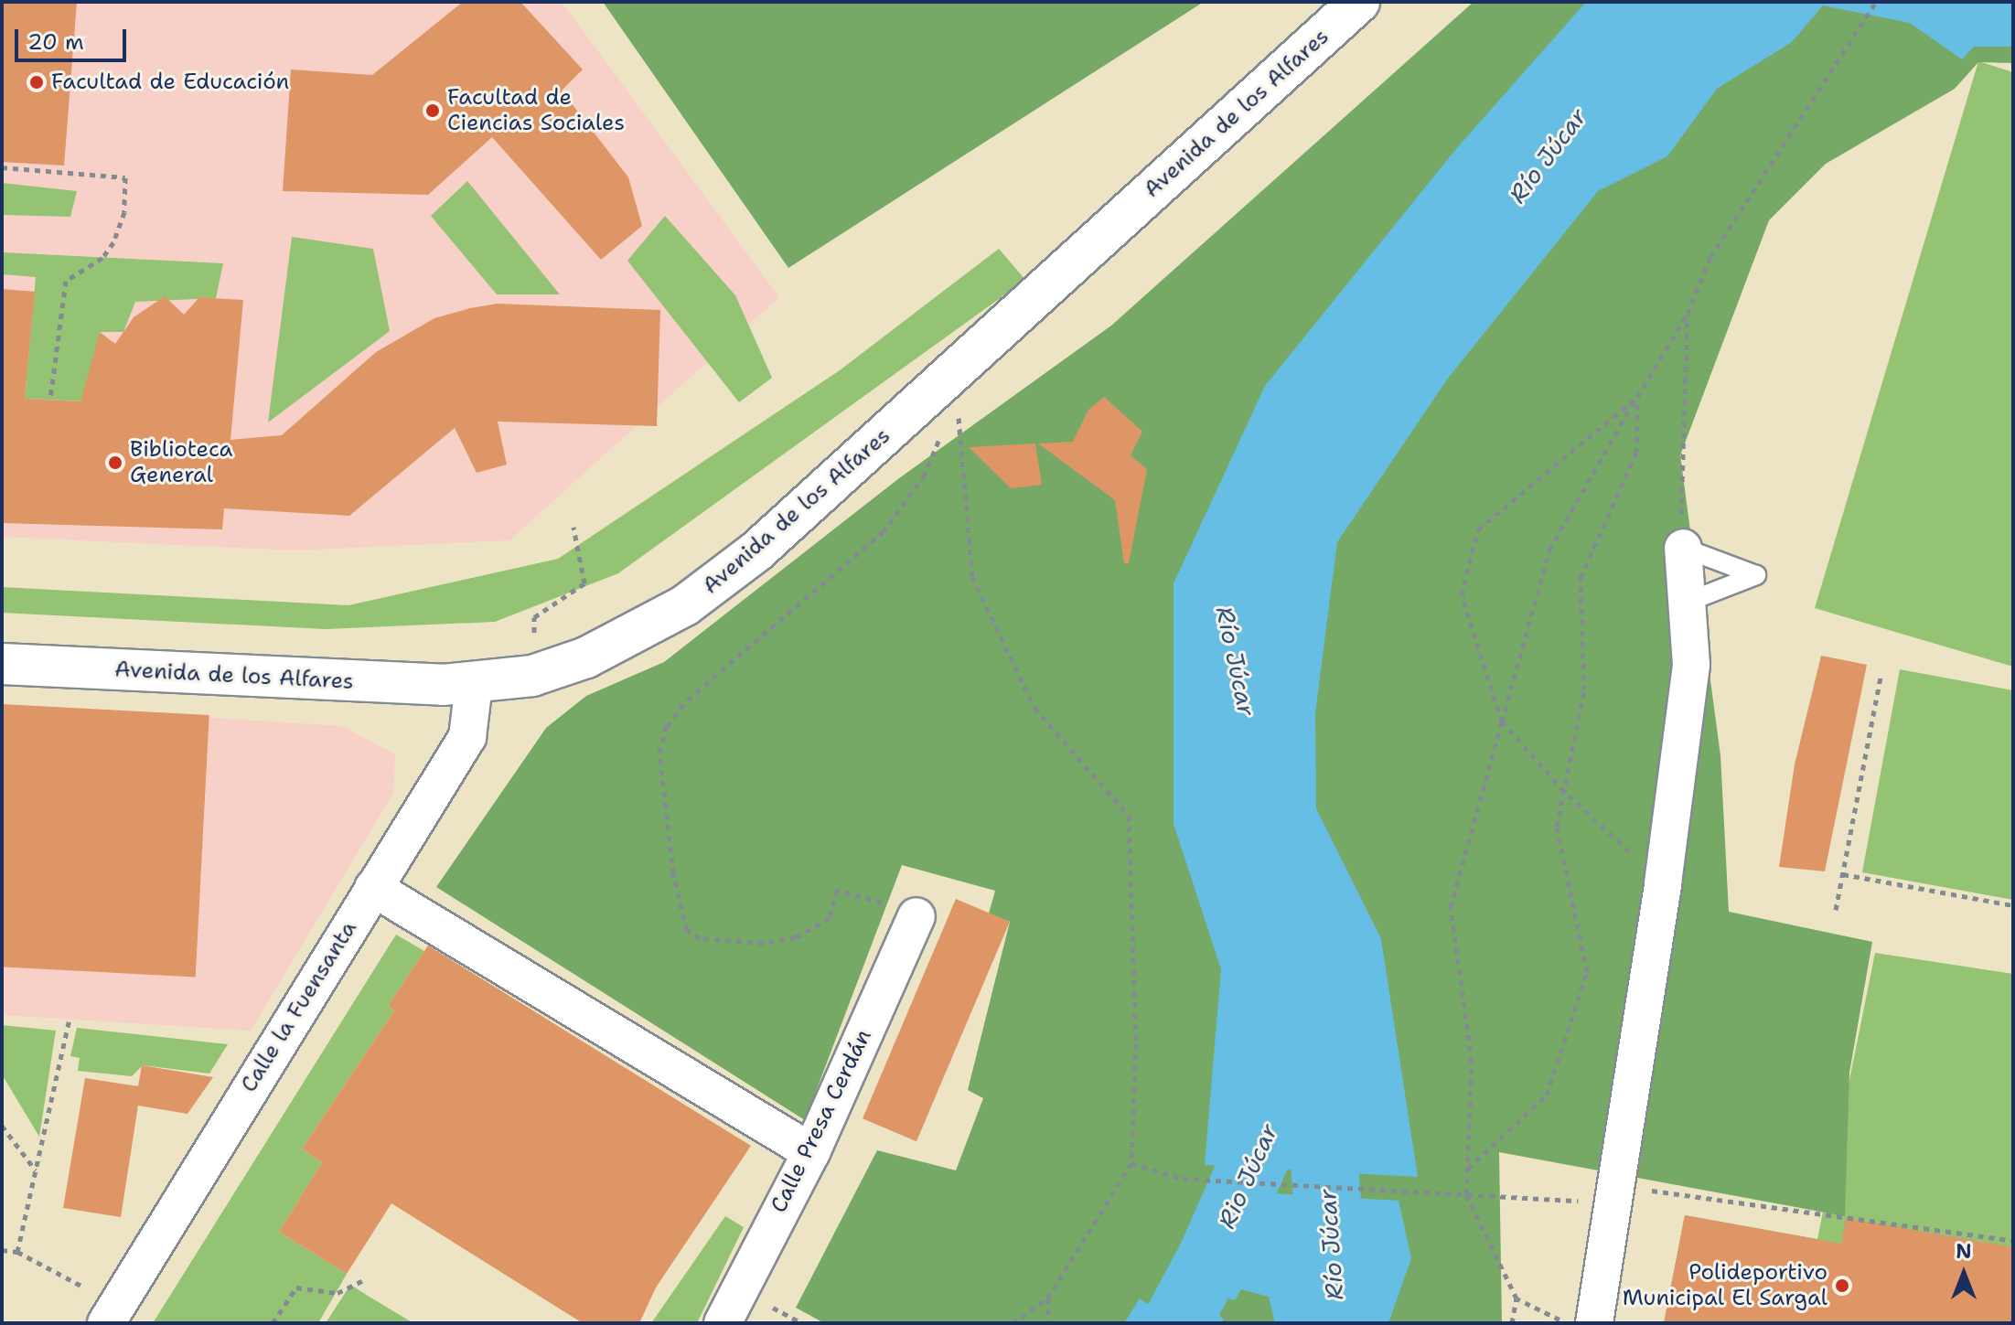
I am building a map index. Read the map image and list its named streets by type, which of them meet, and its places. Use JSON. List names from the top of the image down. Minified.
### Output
{"streets":{"street":["Avenida de los Alfares","Calle la Fuensanta","Calle Presa Cerdán"]},"crossings":[["Avenida de los Alfares","Calle la Fuensanta"]],"water":["Río Júcar","Rio Júcar"],"places":["Facultad de Educación","Facultad de Ciencias Sociales","Biblioteca General","Polideportivo Municipal El Sargal"],"scale_bar":"20 m","north":"top"}
